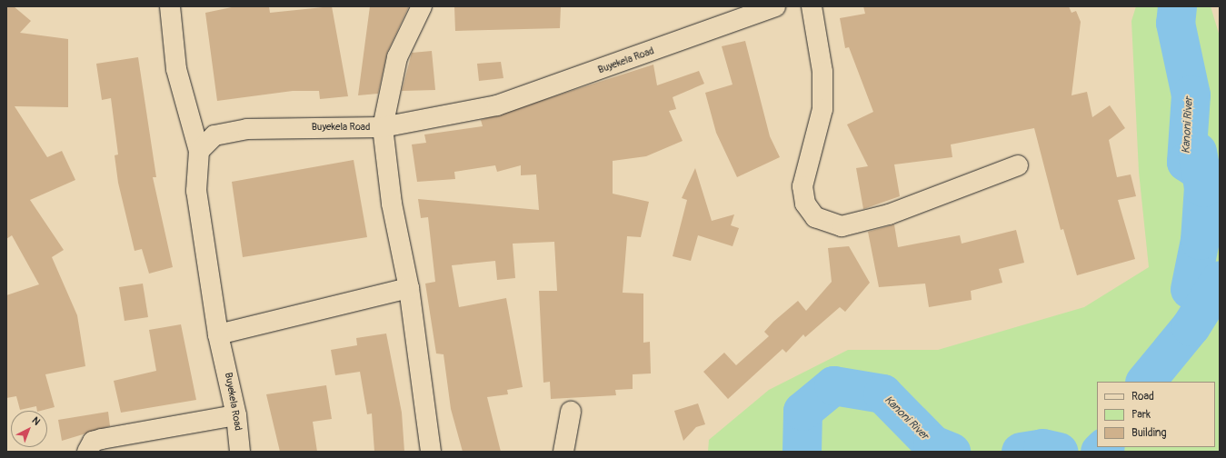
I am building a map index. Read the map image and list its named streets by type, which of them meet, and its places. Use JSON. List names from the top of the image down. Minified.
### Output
{"streets":{"street":["Buyekela Road"]},"water":["Kanoni River"],"legend":["Road","Park","Building"],"north":"top right"}
